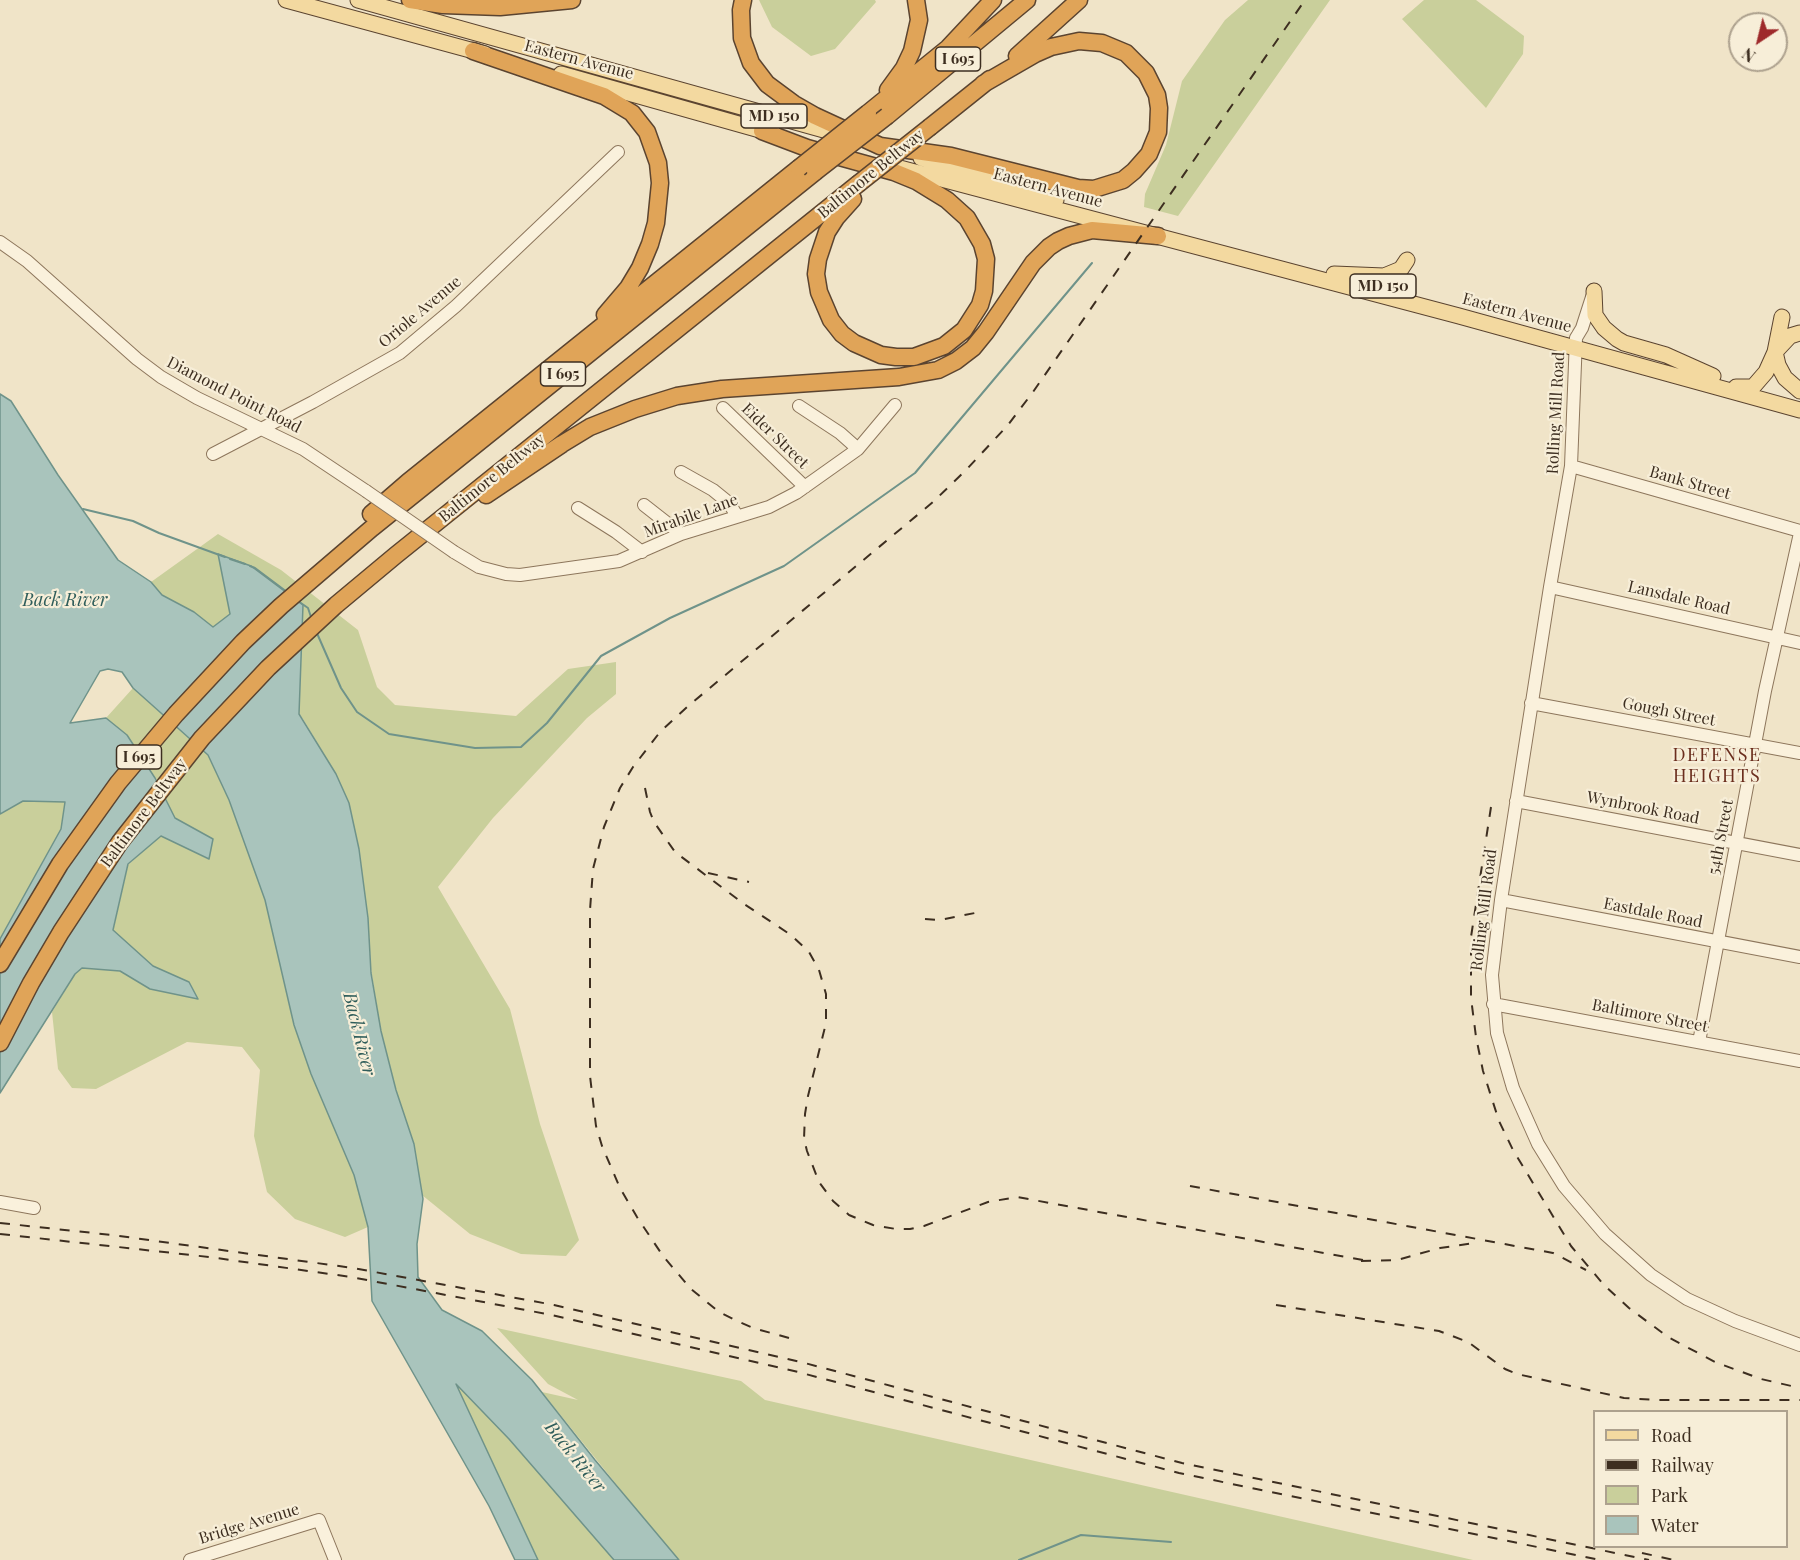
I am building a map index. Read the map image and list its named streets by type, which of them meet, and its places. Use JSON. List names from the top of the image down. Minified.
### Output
{"streets":{"highway":["I 695","Baltimore Beltway"],"main road":["Eastern Avenue","MD 150"],"street":["Oriole Avenue","Diamond Point Road","Rolling Mill Road","Eider Street","Bank Street","Mirabile Lane","Lansdale Road","Gough Street","Wynbrook Road","54th Street","Eastdale Road","Baltimore Street","Bridge Avenue"]},"crossings":[["Eastern Avenue","Rolling Mill Road"],["Oriole Avenue","Diamond Point Road"],["Diamond Point Road","Mirabile Lane"],["Rolling Mill Road","Bank Street"],["Rolling Mill Road","Lansdale Road"],["Rolling Mill Road","Gough Street"],["Rolling Mill Road","Wynbrook Road"],["Rolling Mill Road","Eastdale Road"],["Rolling Mill Road","Baltimore Street"],["Eider Street","Mirabile Lane"],["Bank Street","54th Street"],["Lansdale Road","54th Street"],["Gough Street","54th Street"],["Wynbrook Road","54th Street"],["54th Street","Eastdale Road"],["54th Street","Baltimore Street"]],"districts":["DEFENSE HEIGHTS"],"water":["Back River"],"legend":["Road","Railway","Park","Water"],"north":"bottom left"}
